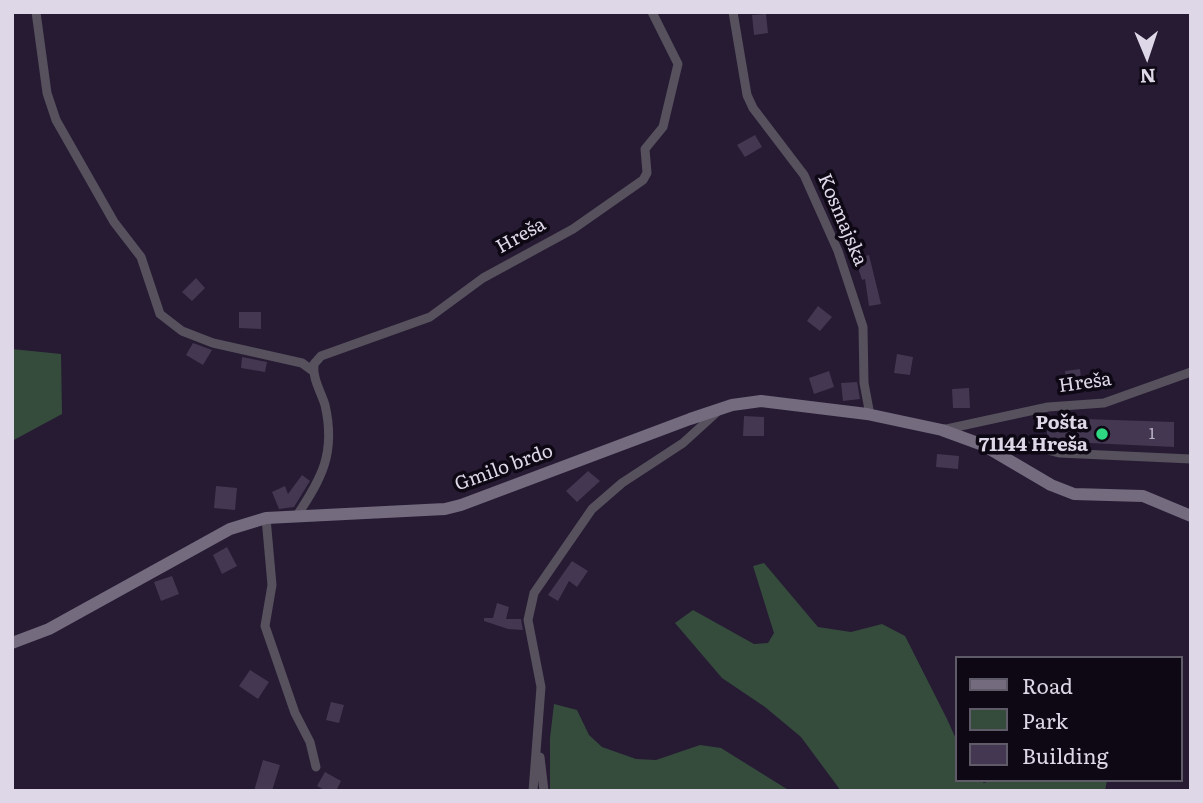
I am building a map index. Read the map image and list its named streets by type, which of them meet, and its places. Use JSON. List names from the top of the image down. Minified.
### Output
{"streets":{"main road":["Gmilo brdo"],"street":["Kosmajska","Hreša"]},"crossings":[["Kosmajska","Gmilo brdo"],["Hreša","Gmilo brdo"]],"places":["Pošta 71144 Hreša"],"house_numbers":["1"],"legend":["Road","Park","Building"],"north":"bottom"}
